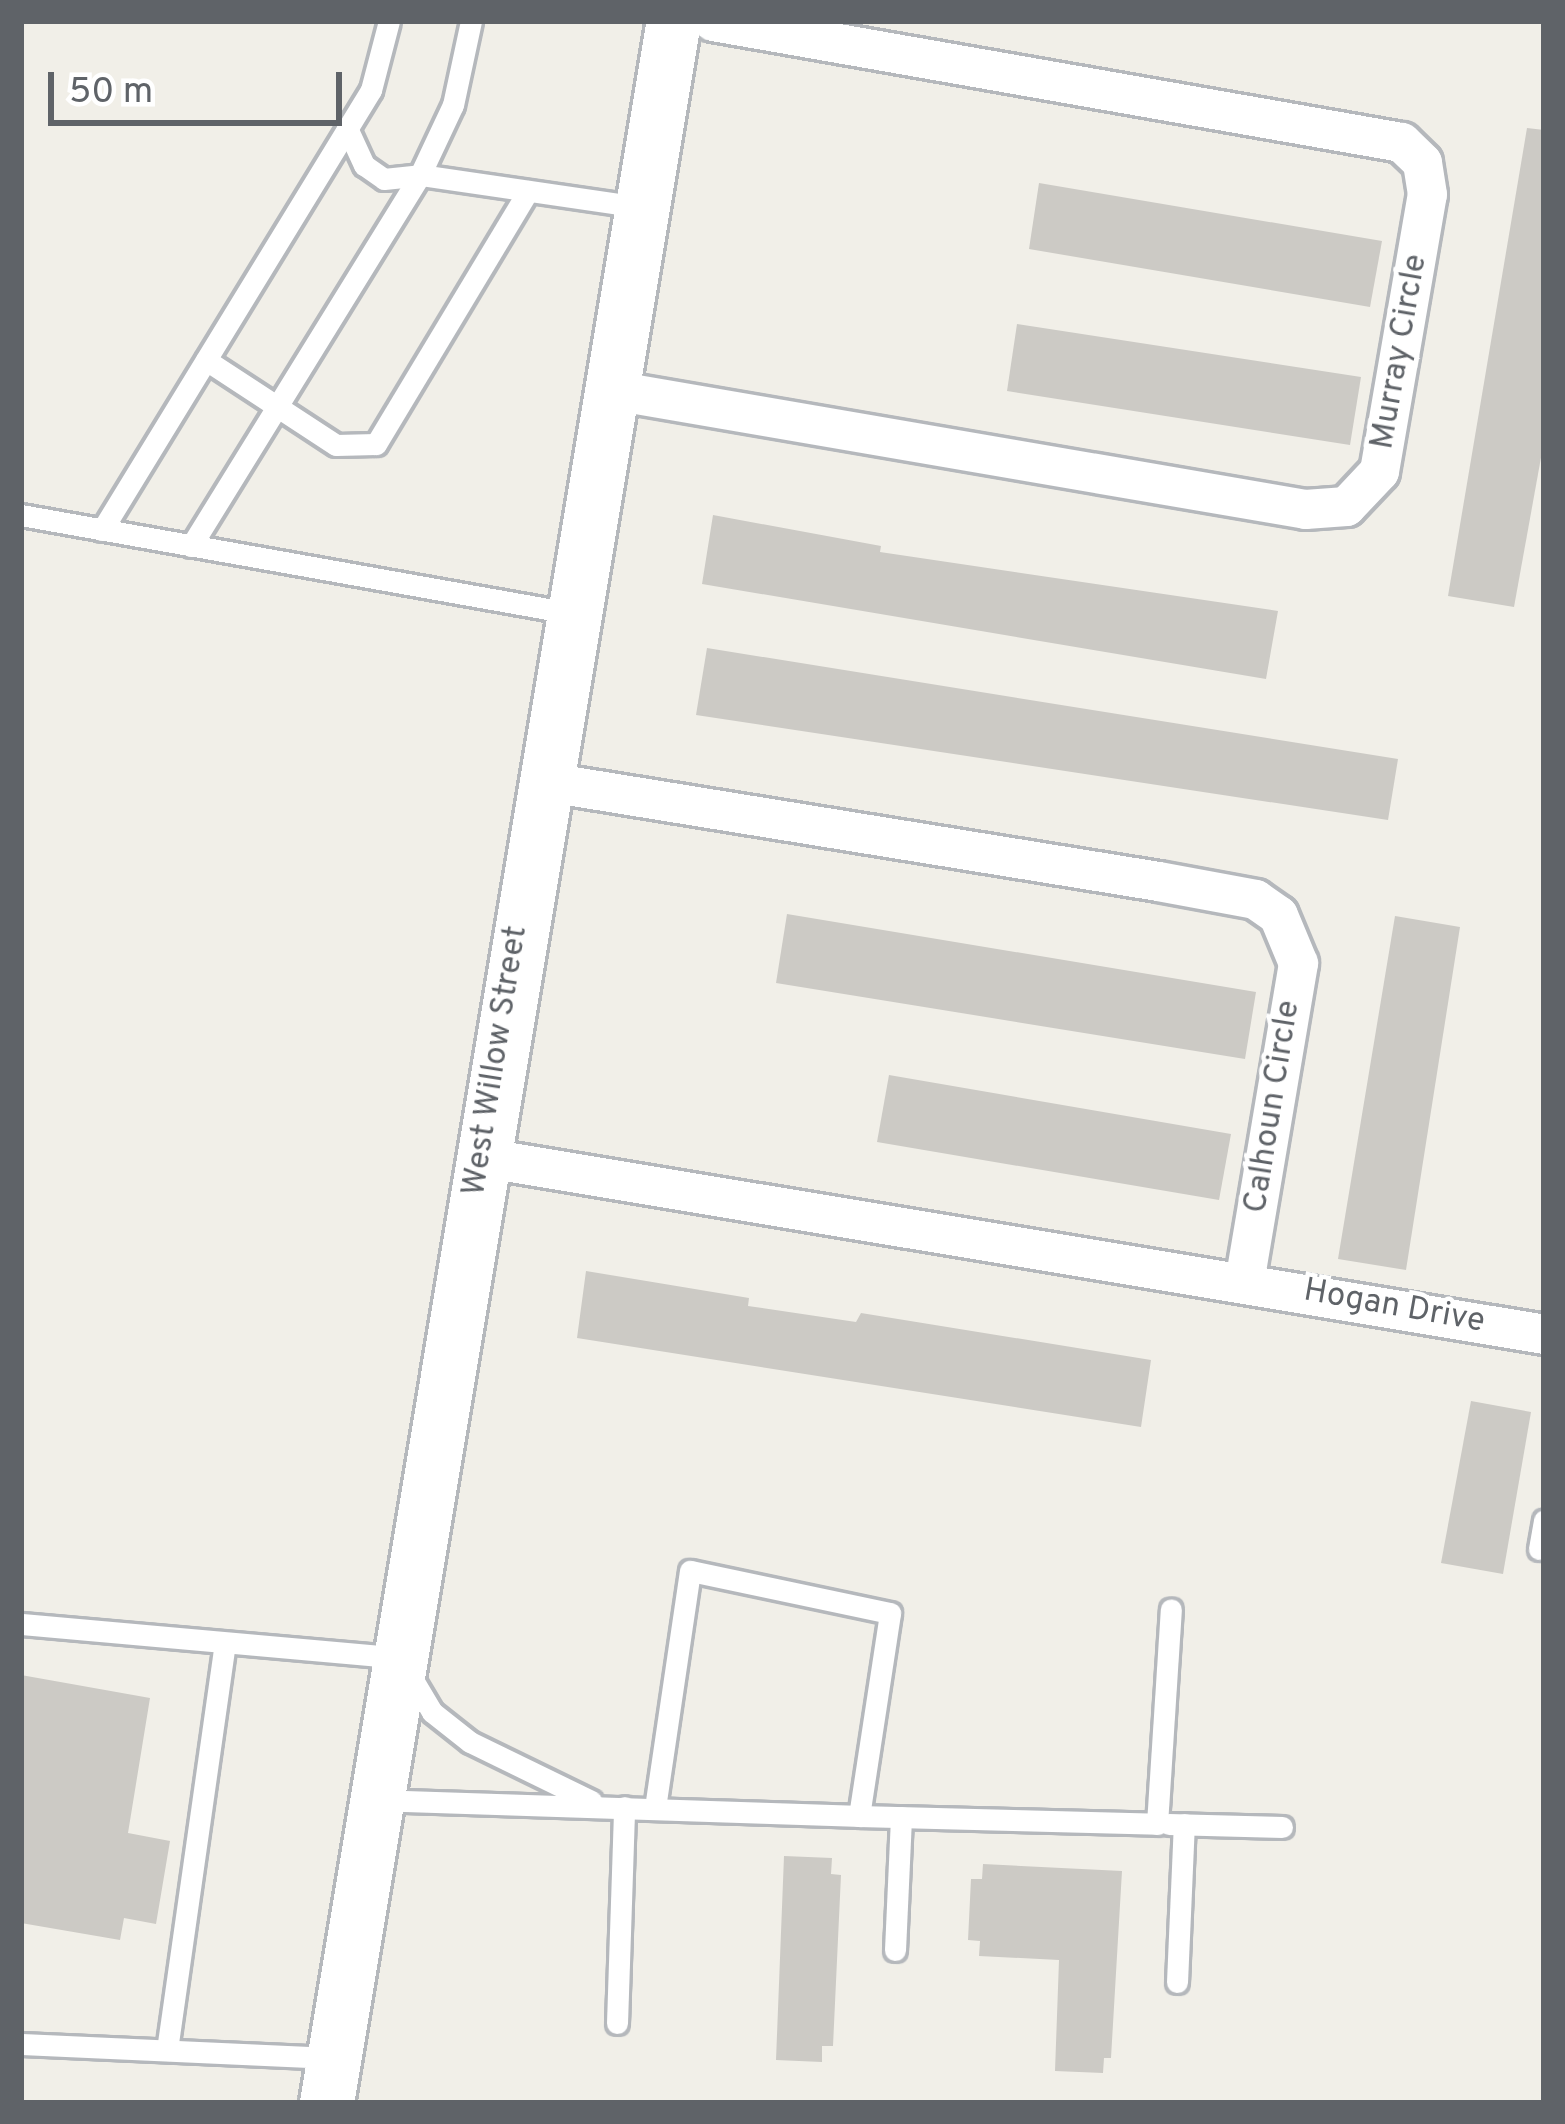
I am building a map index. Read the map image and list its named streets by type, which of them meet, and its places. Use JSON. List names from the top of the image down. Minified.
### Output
{"streets":{"main road":["West Willow Street"],"street":["Murray Circle","Calhoun Circle","Hogan Drive"]},"crossings":[["Murray Circle","West Willow Street"],["West Willow Street","Calhoun Circle"],["Calhoun Circle","Hogan Drive"]],"scale_bar":"50 m"}
